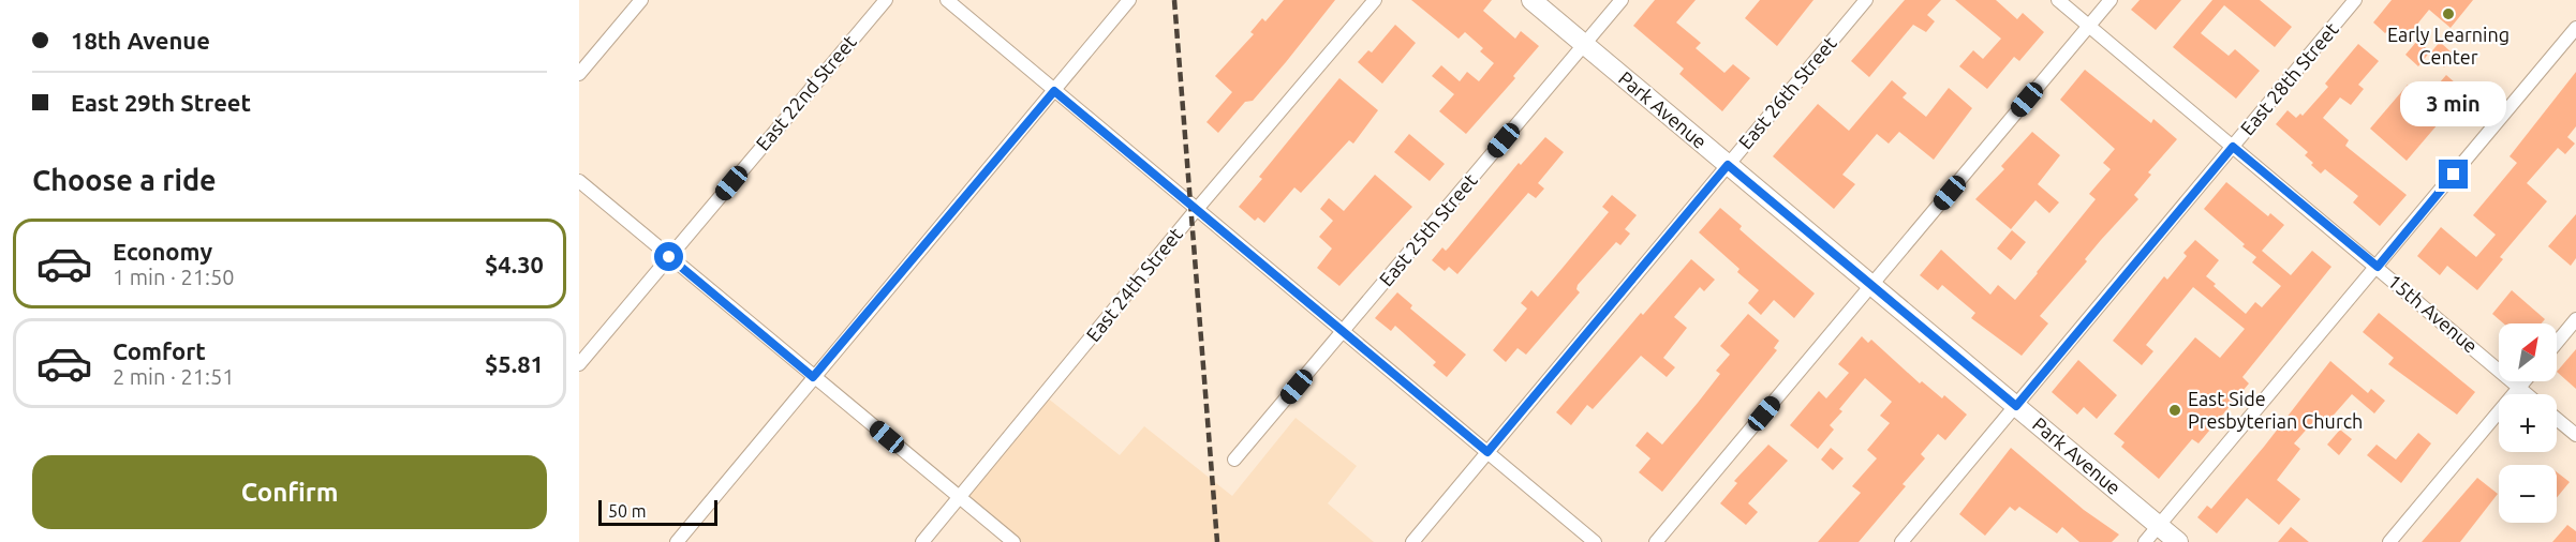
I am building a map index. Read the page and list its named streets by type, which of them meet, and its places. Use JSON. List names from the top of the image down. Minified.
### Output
{"streets":{"street":["East 28th Street","East 22nd Street","East 26th Street","Park Avenue","East 25th Street","East 24th Street","15th Avenue"]},"crossings":[["East 28th Street","Park Avenue"],["East 28th Street","15th Avenue"],["East 26th Street","Park Avenue"],["Park Avenue","East 25th Street"]],"places":["Early Learning Center","East Side Presbyterian Church"],"scale_bar":"50 m","north":"top right","page":{"banner":["18th Avenue","East 29th Street"],"bubble":"3 min","heading":"Choose a ride","list":[{"name":"Economy","note":"1 min · 21:50","value":"$4.30"},{"name":"Comfort","note":"2 min · 21:51","value":"$5.81"}],"map_buttons":["+","−"],"buttons":"Confirm","scale":"50 m"}}
